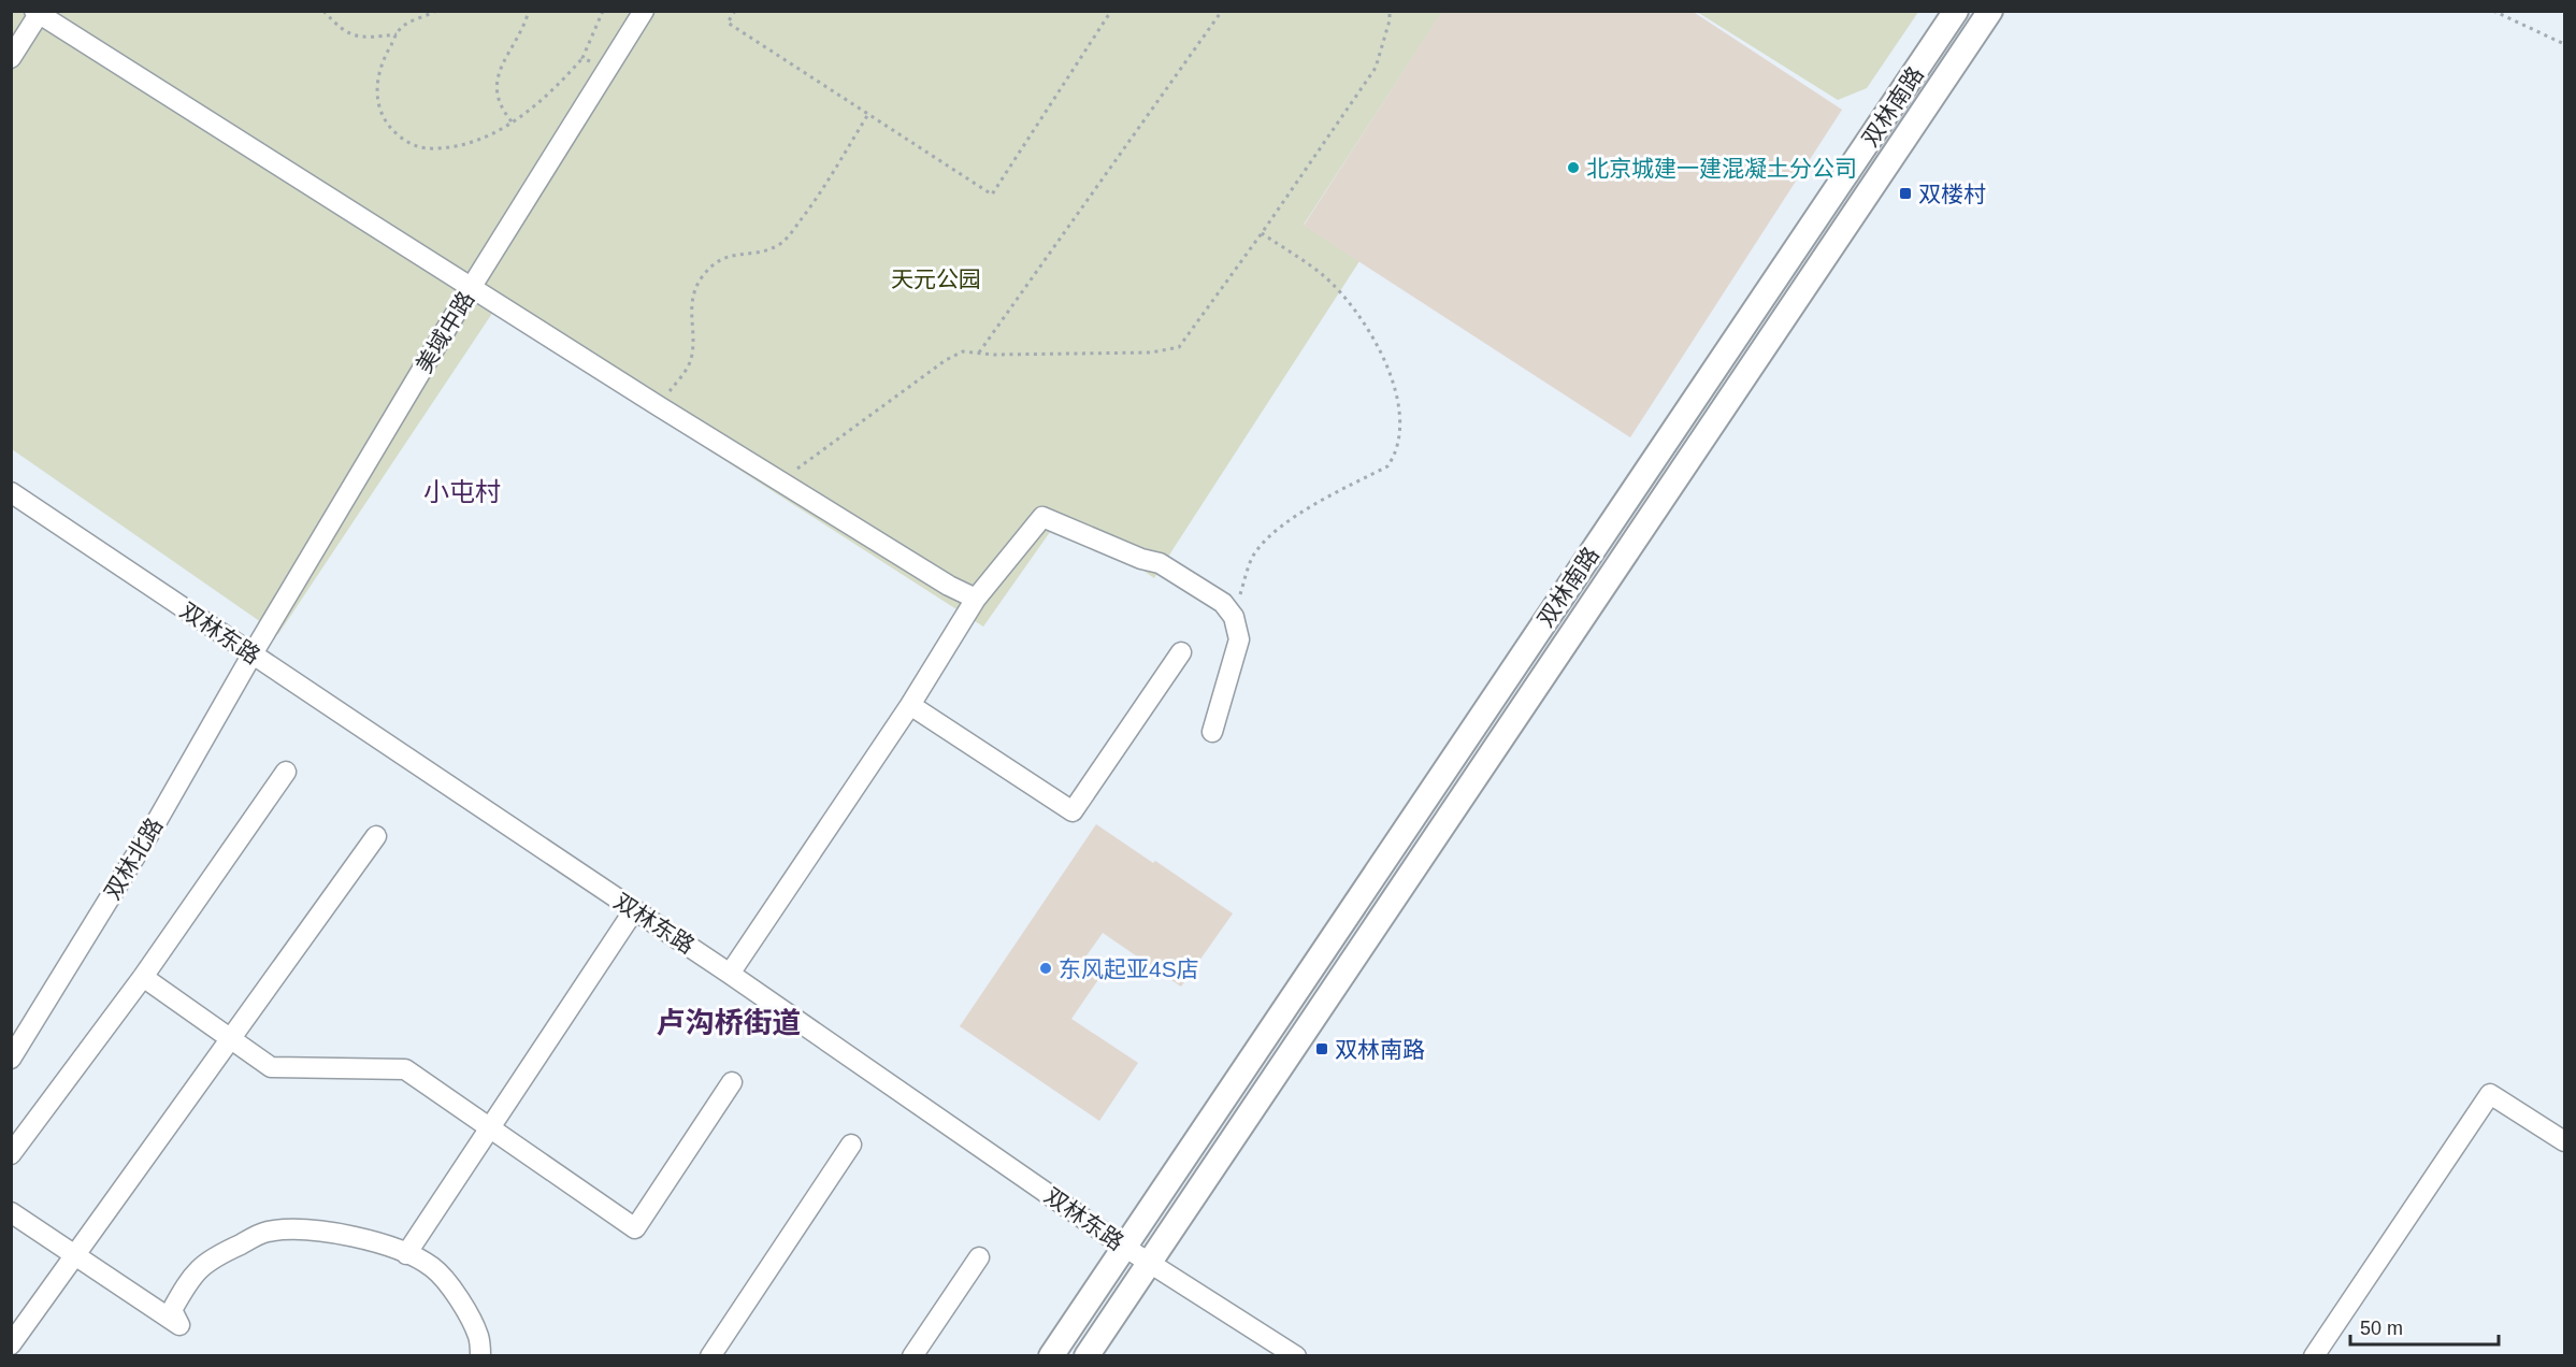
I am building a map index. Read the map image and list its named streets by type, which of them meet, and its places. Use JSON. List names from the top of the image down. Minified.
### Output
{"streets":{"street":["双林南路","美域中路","双林东路","双林北路"]},"crossings":[["双林南路","双林东路"],["美域中路","双林东路"],["美域中路","双林北路"],["双林东路","双林北路"]],"districts":["小屯村","卢沟桥街道"],"parks":["天元公园"],"places":{"other":["北京城建一建混凝土分公司","东风起亚4S店"],"transit":["双楼村","双林南路"]},"scale_bar":"50 m"}
